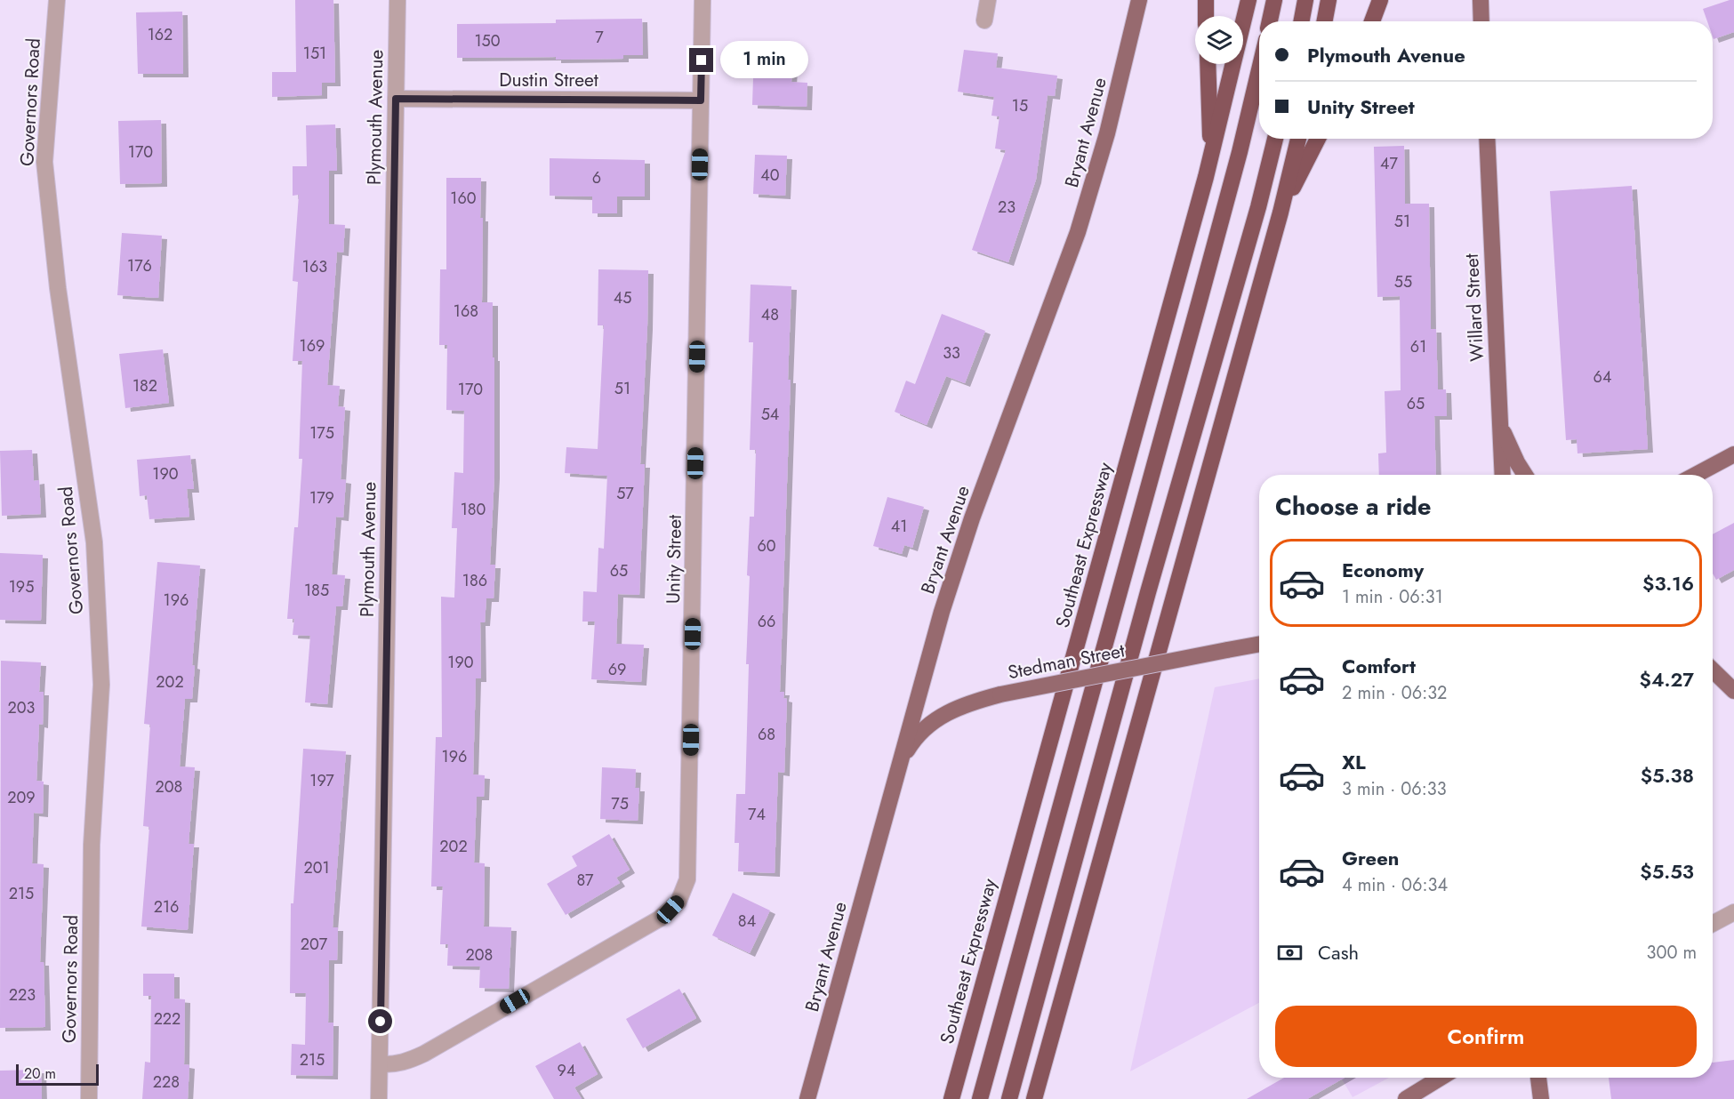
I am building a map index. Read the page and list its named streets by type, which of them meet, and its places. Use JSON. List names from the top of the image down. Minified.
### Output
{"streets":{"highway":["Southeast Expressway"],"main road":["Bryant Avenue","Willard Street","Stedman Street"],"street":["Dustin Street","Governors Road","Plymouth Avenue","Unity Street"]},"crossings":[["Dustin Street","Plymouth Avenue"],["Dustin Street","Unity Street"],["Plymouth Avenue","Unity Street"],["Bryant Avenue","Stedman Street"]],"house_numbers":["162","7","150","151","15","170","47","40","6","160","23","51","176","163","55","45","168","48","169","61","33","64","182","51","170","65","54","175","190","57","179","180","41","60","65","186","195","185","196","66","190","69","202","203","68","196","197","208","209","75","74","202","201","87","215","216","84","207","208","223","222","215","94","228"],"scale_bar":"20 m","page":{"banner":["Plymouth Avenue","Unity Street"],"bubble":"1 min","heading":"Choose a ride","list":[{"name":"Economy","note":"1 min · 06:31","value":"$3.16"},{"name":"Comfort","note":"2 min · 06:32","value":"$4.27"},{"name":"XL","note":"3 min · 06:33","value":"$5.38"},{"name":"Green","note":"4 min · 06:34","value":"$5.53"}],"pay":["Cash","300 m"],"buttons":"Confirm","scale":"20 m"}}
